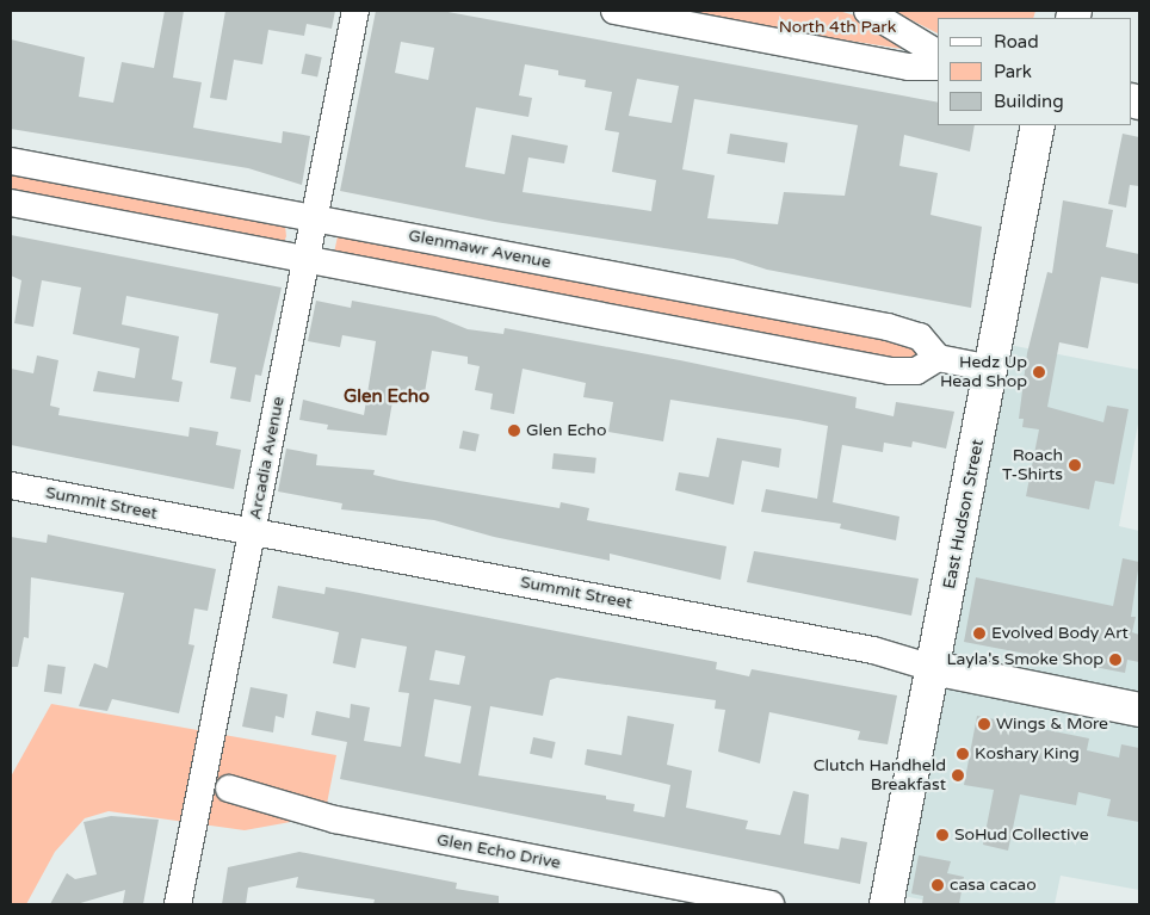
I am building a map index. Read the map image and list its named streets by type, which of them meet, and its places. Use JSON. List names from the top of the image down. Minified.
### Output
{"streets":{"main road":["Summit Street","East Hudson Street"],"street":["Glenmawr Avenue","Arcadia Avenue","Glen Echo Drive"]},"crossings":[["Glenmawr Avenue","Arcadia Avenue"],["Arcadia Avenue","Summit Street"],["Summit Street","East Hudson Street"]],"districts":["Glen Echo"],"parks":["North 4th Park"],"places":["Hedz Up Head Shop","Glen Echo","Roach T-Shirts","Evolved Body Art","Layla's Smoke Shop","Wings & More","Koshary King","Clutch Handheld Breakfast","SoHud Collective","casa cacao"],"legend":["Road","Park","Building"]}
